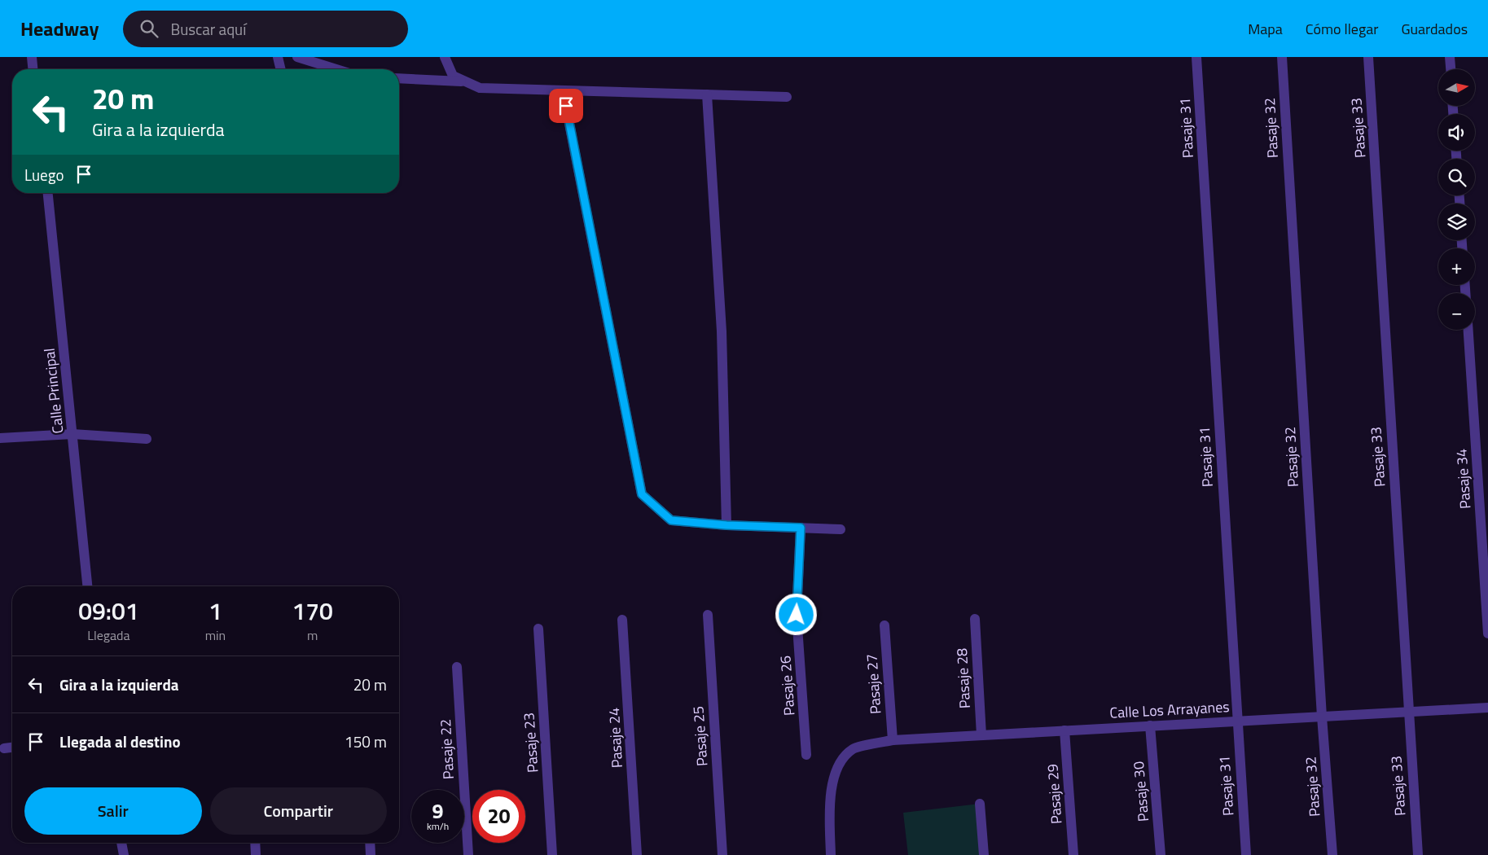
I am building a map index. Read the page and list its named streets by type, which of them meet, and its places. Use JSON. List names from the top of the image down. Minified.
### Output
{"streets":{"street":["Pasaje 31","Pasaje 32","Pasaje 33","Calle Principal","Pasaje 34","Pasaje 28","Pasaje 27","Pasaje 26","Calle Los Arrayanes","Pasaje 25","Pasaje 24","Pasaje 23","Pasaje 22","Pasaje 30","Pasaje 29"]},"crossings":[["Pasaje 31","Calle Los Arrayanes"],["Pasaje 32","Calle Los Arrayanes"],["Pasaje 33","Calle Los Arrayanes"],["Pasaje 28","Calle Los Arrayanes"],["Pasaje 27","Calle Los Arrayanes"],["Calle Los Arrayanes","Pasaje 30"],["Calle Los Arrayanes","Pasaje 29"]],"north":"right","page":{"header":"Headway","search":"Buscar aquí","nav":["Mapa","Cómo llegar","Guardados"],"map_buttons":["+","−"],"turn":["20 m","Gira a la izquierda"],"then":"Luego","eta":["09:01","Llegada","1","min","170","m"],"list":[{"name":"Gira a la izquierda","value":"20 m"},{"name":"Llegada al destino","value":"150 m"}],"buttons":["Salir","Compartir"],"speed":"9 km/h","limit":"20"}}
